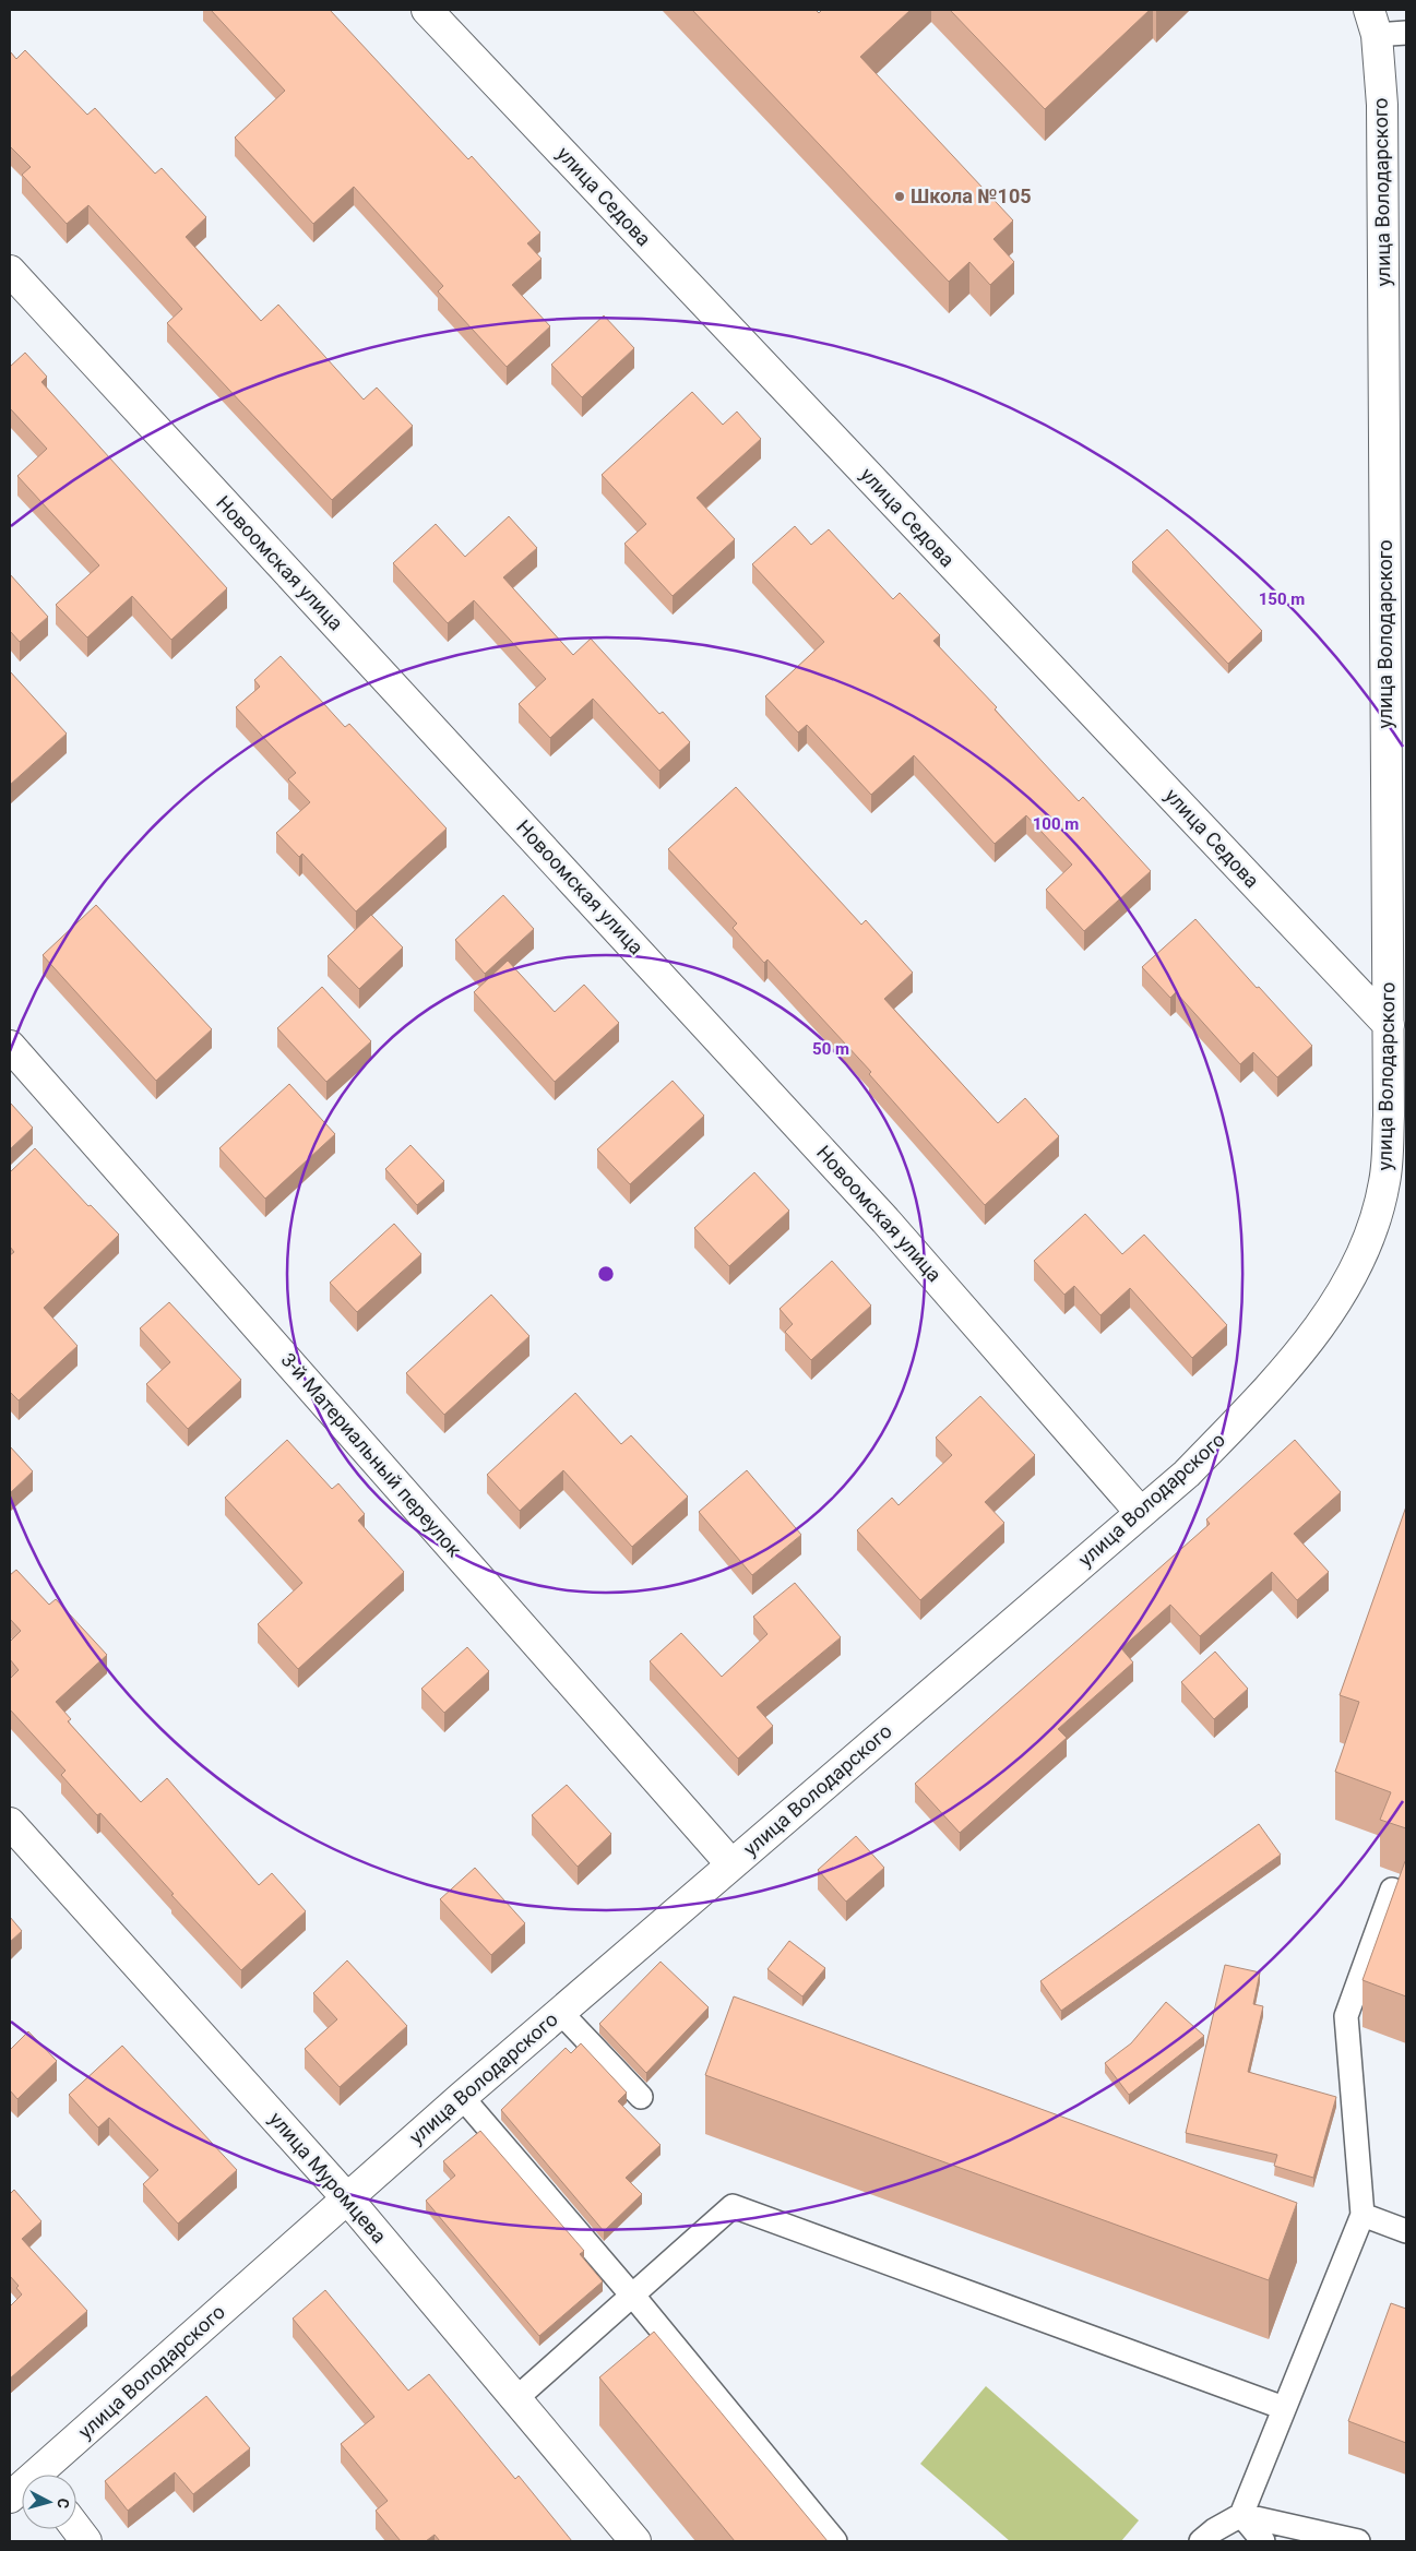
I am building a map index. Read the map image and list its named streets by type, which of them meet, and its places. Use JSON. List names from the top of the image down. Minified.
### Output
{"streets":{"street":["улица Володарского","улица Седова","Новоомская улица","3-й Материальный переулок","улица Муромцева"]},"crossings":[["улица Володарского","улица Седова"],["улица Володарского","Новоомская улица"],["улица Володарского","3-й Материальный переулок"],["улица Володарского","улица Муромцева"]],"places":["Школа №105"],"north":"right","rings":["150 m","100 m","50 m"]}
